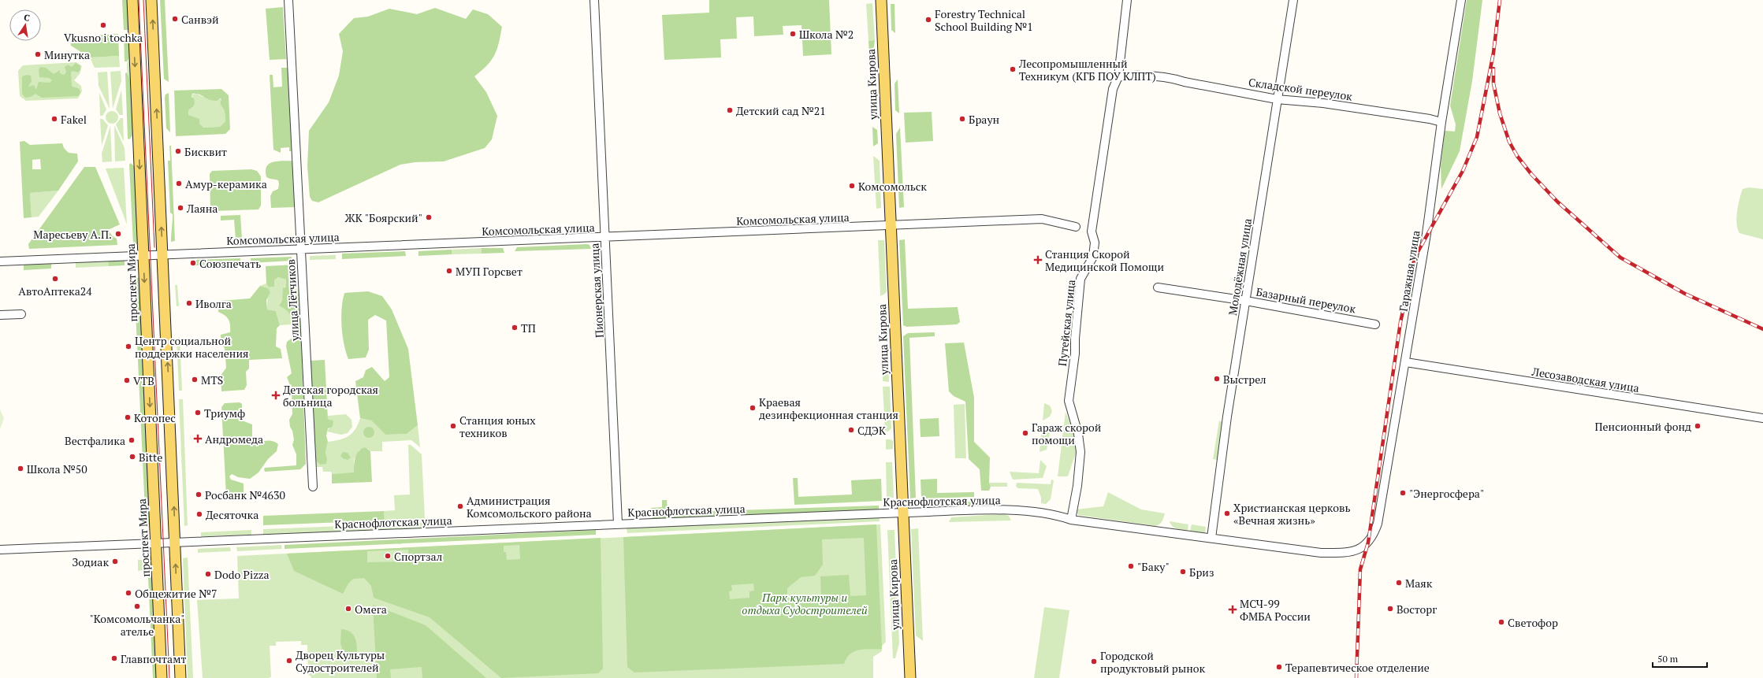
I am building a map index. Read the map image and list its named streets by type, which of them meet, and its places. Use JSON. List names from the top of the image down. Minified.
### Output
{"streets":{"main road":["улица Кирова","проспект Мира"],"street":["Складской переулок","Комсомольская улица","Молодёжная улица","Гаражная улица","Пионерская улица","улица Лётчиков","Базарный переулок","Путейская улица","Лесозаводская улица","Краснофлотская улица"]},"crossings":[["улица Кирова","Комсомольская улица"],["улица Кирова","Краснофлотская улица"],["Складской переулок","Молодёжная улица"],["Складской переулок","Гаражная улица"],["Складской переулок","Путейская улица"],["Комсомольская улица","проспект Мира"],["Комсомольская улица","Пионерская улица"],["Комсомольская улица","улица Лётчиков"],["Молодёжная улица","Базарный переулок"],["Молодёжная улица","Краснофлотская улица"],["Гаражная улица","Лесозаводская улица"],["Гаражная улица","Краснофлотская улица"],["проспект Мира","Краснофлотская улица"],["Пионерская улица","Краснофлотская улица"],["Путейская улица","Краснофлотская улица"]],"parks":["Парк культуры и отдыха Судостроителей"],"places":{"other":["Санвэй","Forestry Technical School Building №1","Vkusno i tochka","Школа №2","Минутка","Лесопромышленный Техникум (КГБ ПОУ КЛПТ)","Детский сад №21","Fakel","Браун","Бисквит","Амур-керамика","Комсомольск","Лаяна","ЖК \"Боярский\"","Маресьеву А.П.","Союзпечать","МУП Горсвет","АвтоАптека24","Иволга","ТП","Центр социальной поддержки населения","Выстрел","MTS","VTB","Краевая дезинфекционная станция","Триумф","Котопес","Станция юных техников","Пенсионный фонд","СДЭК","Гараж скорой помощи","Вестфалика","Bitte","Школа №50","\"Энергосфера\"","Росбанк №4630","Администрация Комсомольского района","Христианская церковь «Вечная жизнь»","Десяточка","Спортзал","Зодиак","\"Баку\"","Бриз","Dodo Pizza","Маяк","Общежитие №7","\"Комсомольчанка\" ателье","Омега","Восторг","Светофор","Главпочтамт","Дворец Культуры Судостроителей","Городской продуктовый рынок","Терапевтическое отделение"],"health":["Станция Скорой Медицинской Помощи","Детская городская больница","Андромеда","МСЧ-99 ФМБА России"]},"scale_bar":"50 m","north":"top"}
